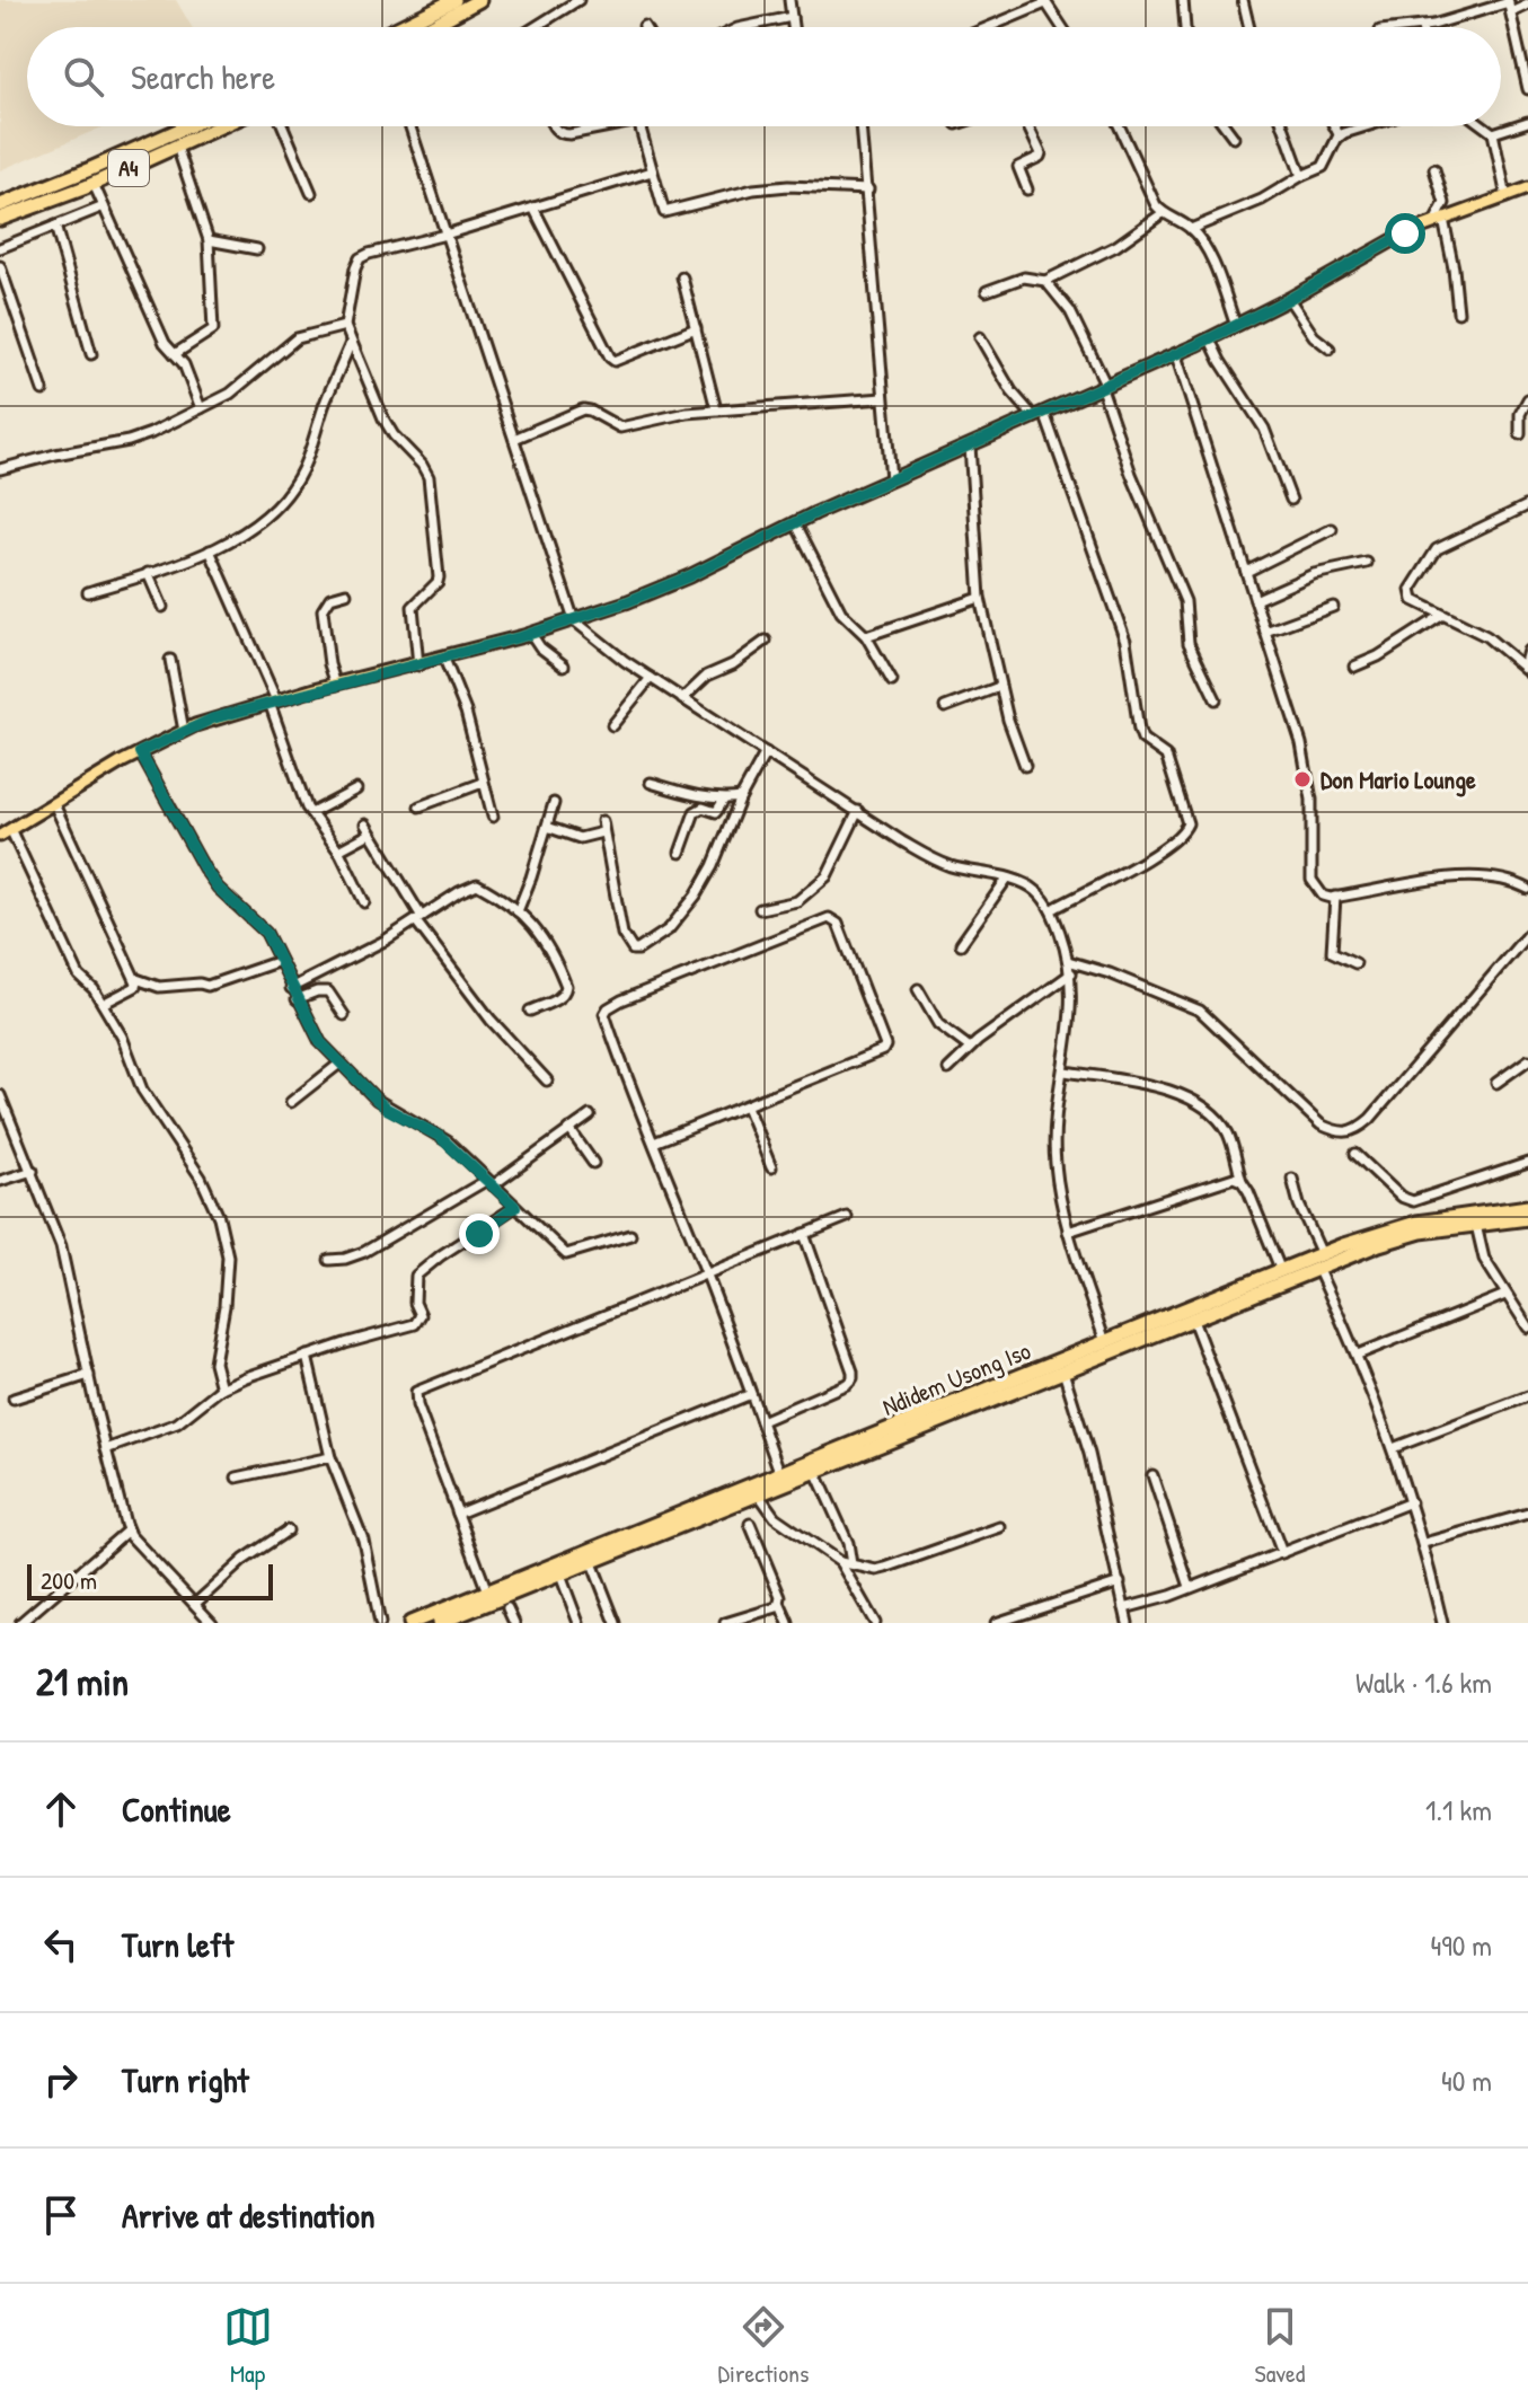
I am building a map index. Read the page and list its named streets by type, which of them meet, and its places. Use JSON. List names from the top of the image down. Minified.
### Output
{"streets":{"highway":["A4","Ndidem Usong Iso"]},"places":["Don Mario Lounge"],"scale_bar":"200 m","page":{"search":"Search here","scale":"200 m","heading":["21 min","Walk · 1.6 km"],"list":[["Continue","1.1 km"],["Turn left","490 m"],["Turn right","40 m"],"Arrive at destination"],"nav":["Map","Directions","Saved"]}}
